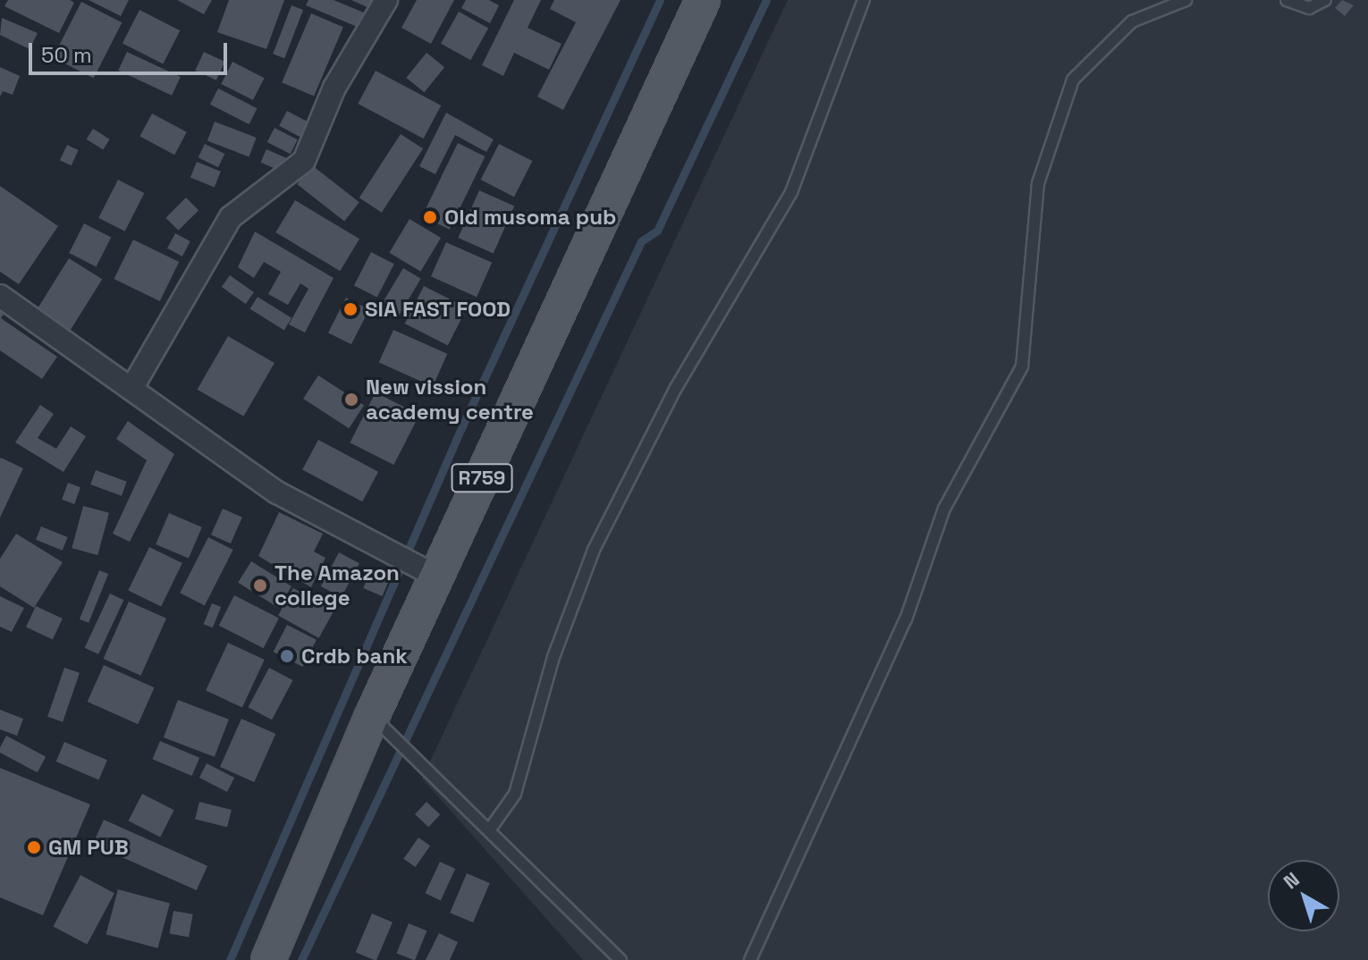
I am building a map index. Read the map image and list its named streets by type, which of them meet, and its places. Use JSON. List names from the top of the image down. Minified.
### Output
{"streets":{"main road":["R759"]},"places":["Old musoma pub","SIA FAST FOOD","New vission academy centre","The Amazon college","Crdb bank","GM PUB"],"scale_bar":"50 m","north":"top left"}
